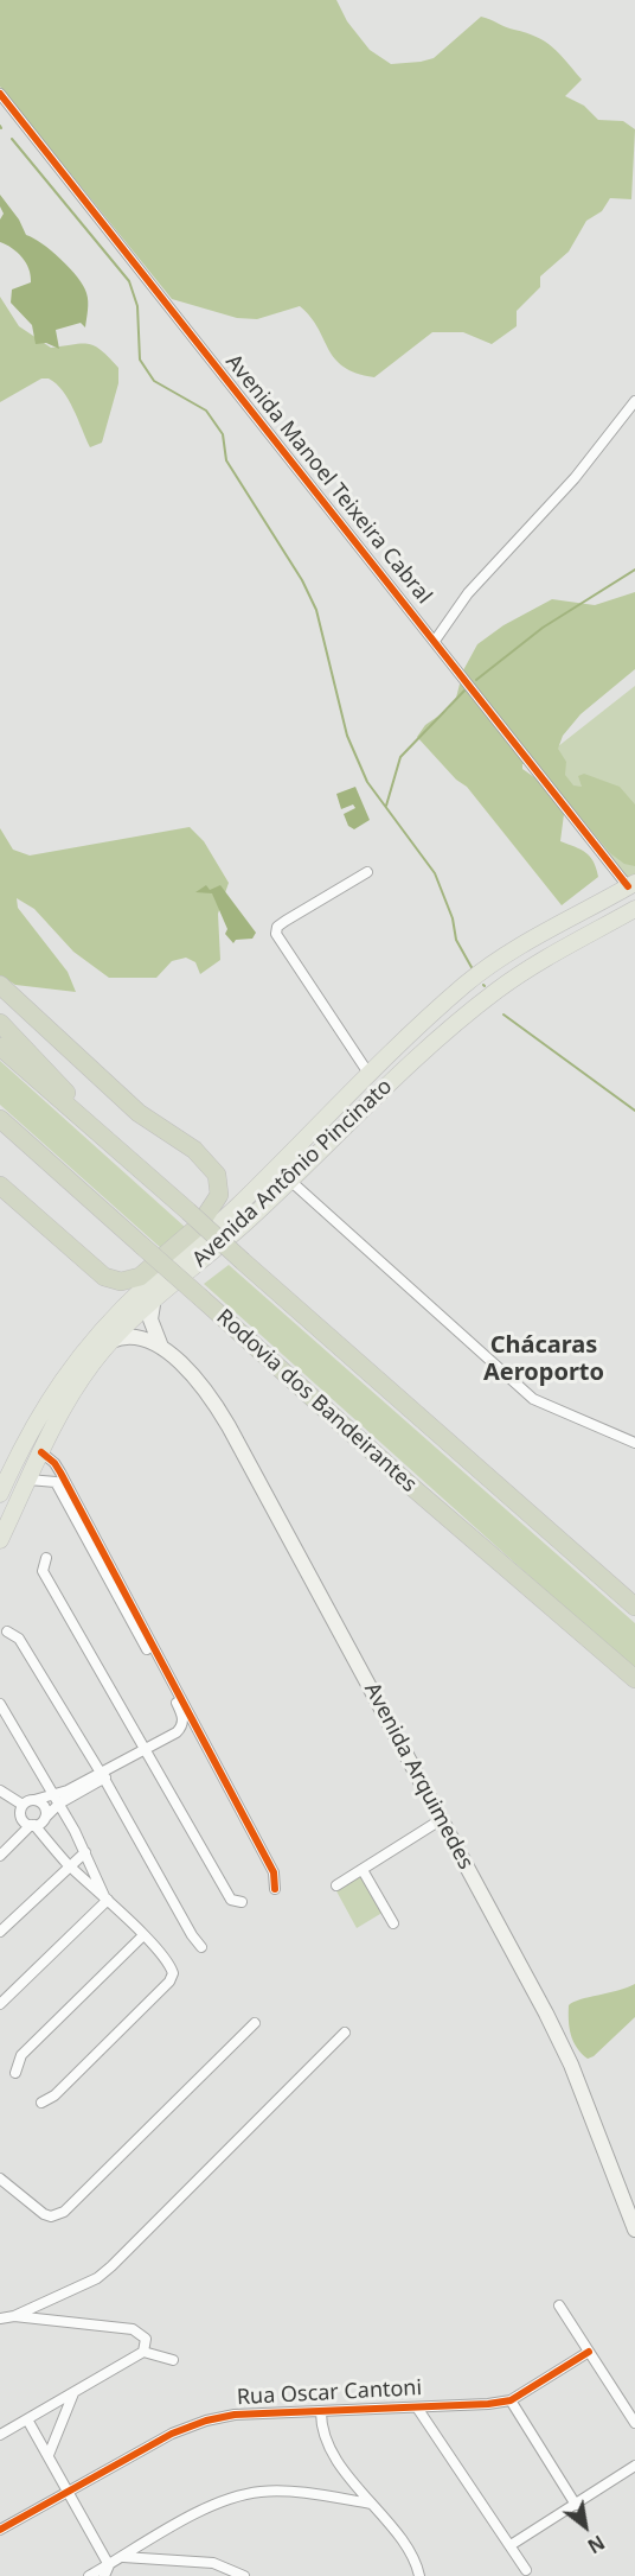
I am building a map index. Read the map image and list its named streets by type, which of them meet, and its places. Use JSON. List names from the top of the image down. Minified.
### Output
{"streets":{"highway":["Rodovia dos Bandeirantes"],"main road":["Avenida Antônio Pincinato","Avenida Arquimedes"],"street":["Avenida Manoel Teixeira Cabral","Rua Oscar Cantoni"]},"crossings":[["Avenida Manoel Teixeira Cabral","Avenida Antônio Pincinato"],["Avenida Antônio Pincinato","Avenida Arquimedes"]],"districts":["Chácaras Aeroporto"],"north":"bottom right"}
